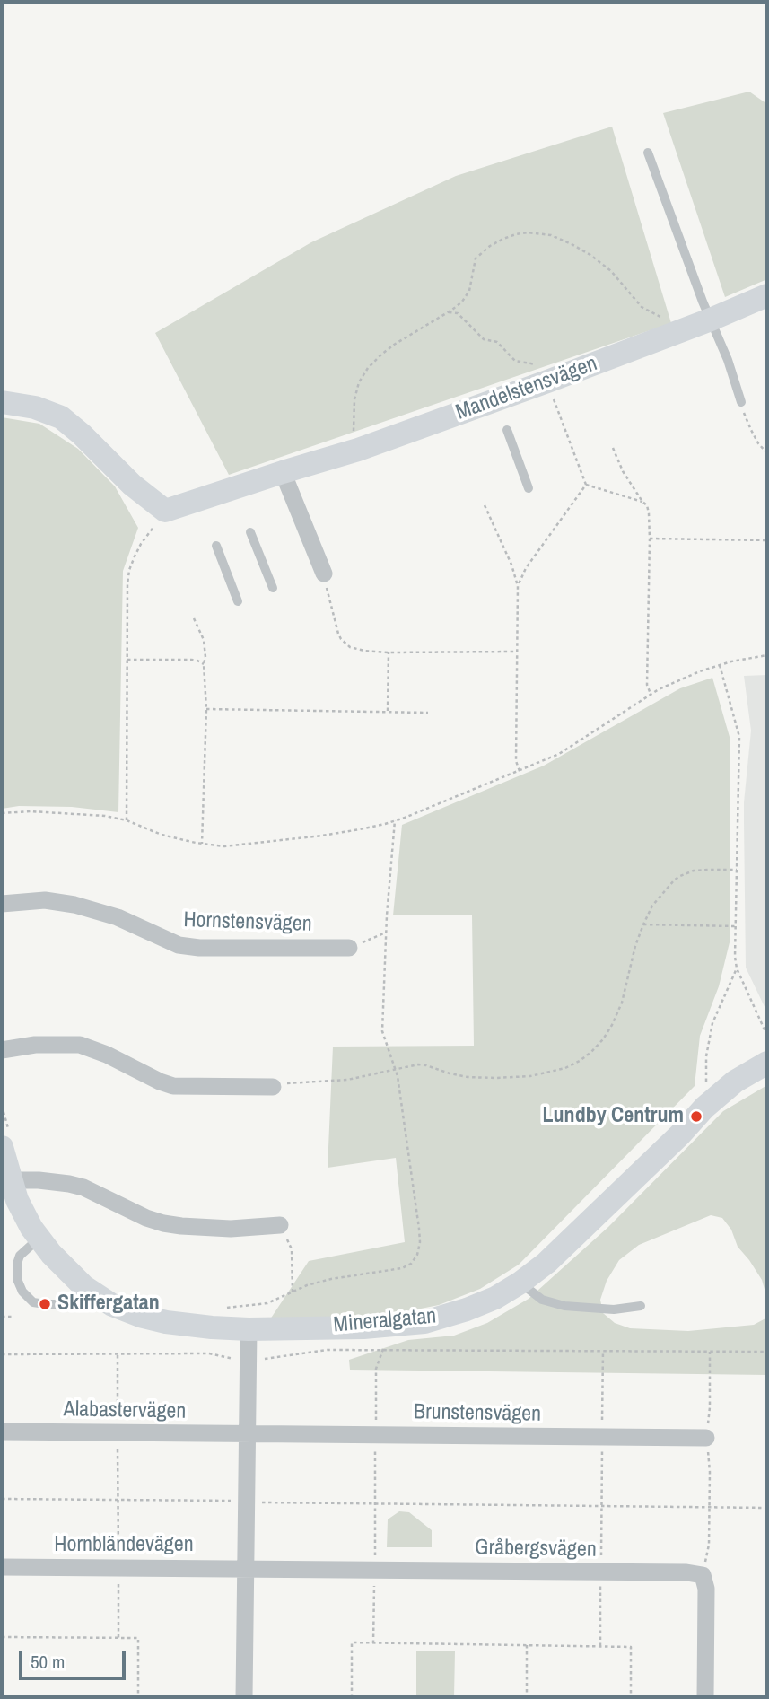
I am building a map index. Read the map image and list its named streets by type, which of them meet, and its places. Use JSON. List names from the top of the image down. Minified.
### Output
{"streets":{"street":["Mandelstensvägen","Hornstensvägen","Mineralgatan","Alabastervägen","Brunstensvägen","Hornbländevägen","Gråbergsvägen"]},"crossings":[["Alabastervägen","Brunstensvägen"],["Hornbländevägen","Gråbergsvägen"]],"places":["Lundby Centrum","Skiffergatan"],"scale_bar":"50 m"}
